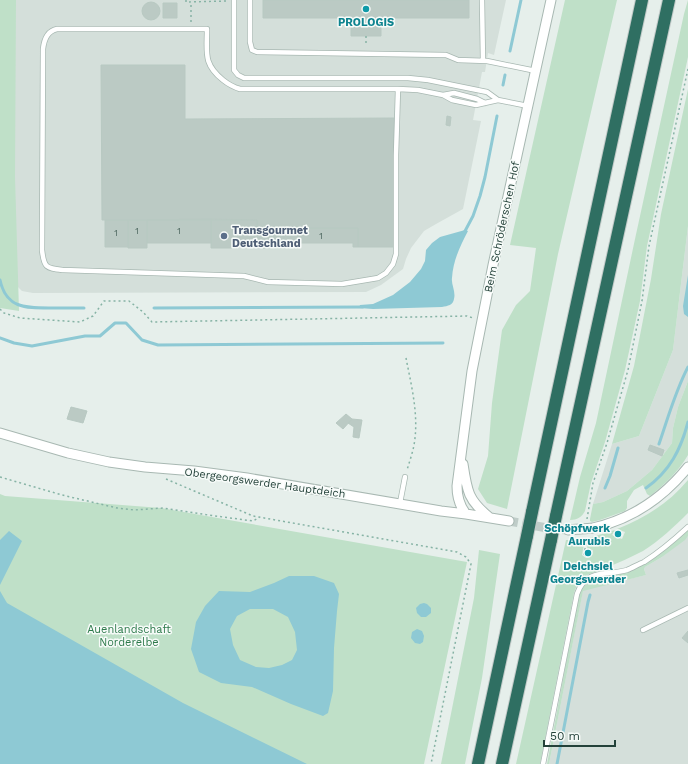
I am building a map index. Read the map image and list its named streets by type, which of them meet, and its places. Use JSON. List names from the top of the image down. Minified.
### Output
{"streets":{"street":["Beim Schröderschen Hof","Obergeorgswerder Hauptdeich"]},"crossings":[["Beim Schröderschen Hof","Obergeorgswerder Hauptdeich"]],"parks":["Auenlandschaft Norderelbe"],"places":["PROLOGIS","Transgourmet Deutschland","Schöpfwerk Aurubis","Deichsiel Georgswerder"],"house_numbers":["1","1","1","1"],"scale_bar":"50 m"}
